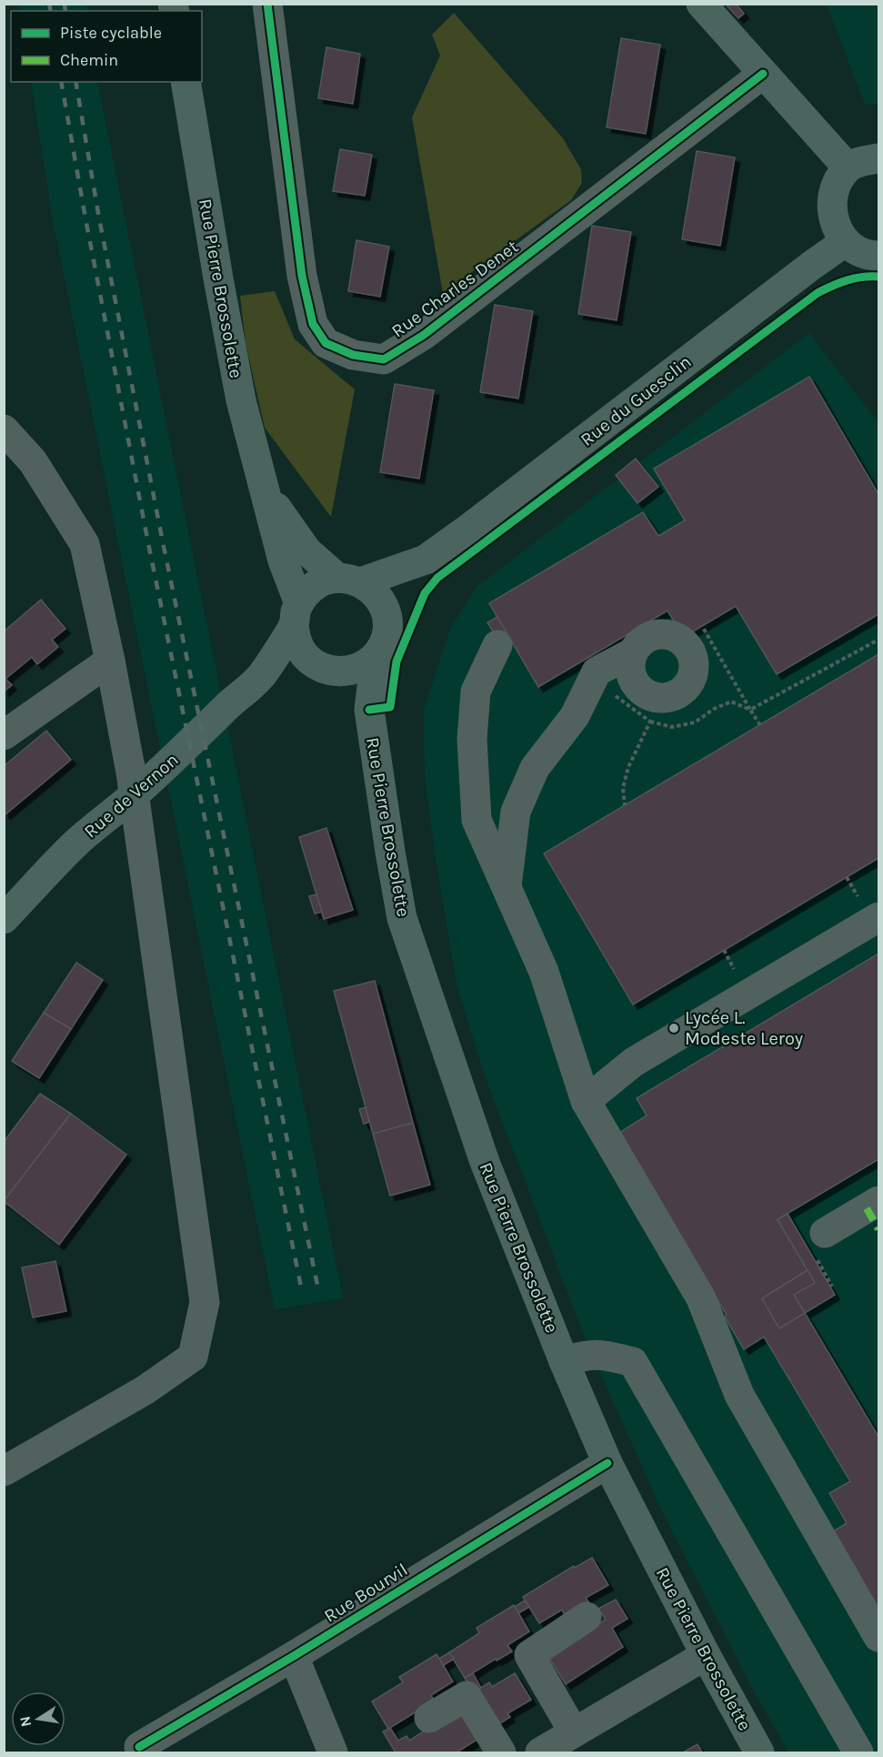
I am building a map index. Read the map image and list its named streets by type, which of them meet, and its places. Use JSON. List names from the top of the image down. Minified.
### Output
{"streets":{"main road":["Rue Pierre Brossolette","Rue du Guesclin","Rue de Vernon"],"street":["Rue Charles Denet","Rue Bourvil"]},"crossings":[["Rue Pierre Brossolette","Rue de Vernon"],["Rue Pierre Brossolette","Rue Bourvil"]],"places":["Lycée L. Modeste Leroy"],"legend":["Piste cyclable","Chemin"],"north":"left"}
